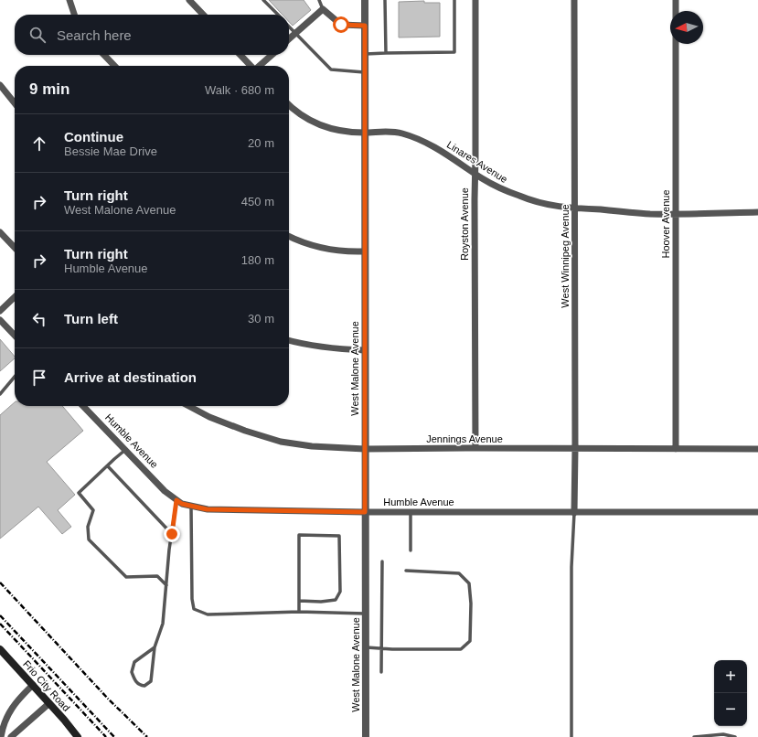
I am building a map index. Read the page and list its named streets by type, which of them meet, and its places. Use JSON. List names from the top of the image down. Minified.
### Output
{"streets":{"main road":["Frio City Road"],"street":["Linares Avenue","Royston Avenue","Hoover Avenue","West Winnipeg Avenue","West Malone Avenue","Jennings Avenue","Humble Avenue"]},"crossings":[["Linares Avenue","Royston Avenue"],["Linares Avenue","Hoover Avenue"],["Linares Avenue","West Winnipeg Avenue"],["Linares Avenue","West Malone Avenue"],["Royston Avenue","Jennings Avenue"],["Hoover Avenue","Jennings Avenue"],["West Winnipeg Avenue","Jennings Avenue"],["West Winnipeg Avenue","Humble Avenue"],["West Malone Avenue","Jennings Avenue"],["West Malone Avenue","Humble Avenue"]],"north":"left","page":{"search":"Search here","heading":["9 min","Walk · 680 m"],"list":[["Continue","Bessie Mae Drive","20 m"],["Turn right","West Malone Avenue","450 m"],["Turn right","Humble Avenue","180 m"],["Turn left","30 m"],"Arrive at destination"],"map_buttons":["+","−"]}}
